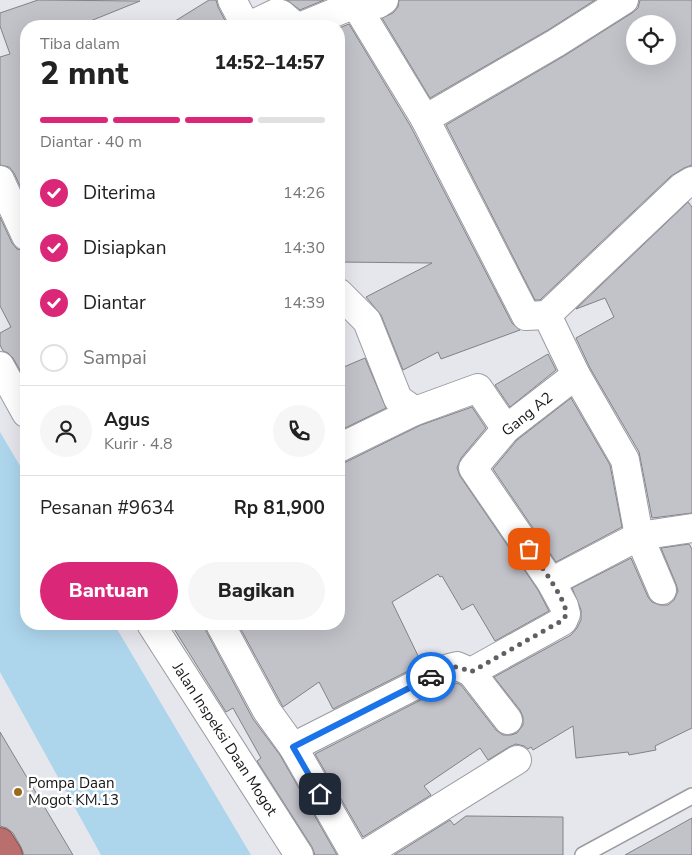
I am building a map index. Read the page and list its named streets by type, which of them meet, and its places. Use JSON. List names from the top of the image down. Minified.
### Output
{"streets":{"street":["Gang A2","Jalan Inspeksi Daan Mogot"]},"places":["Pompa Daan Mogot KM.13"],"page":{"heading":["2 mnt","Tiba dalam","14:52–14:57"],"panel":["Agus","Kurir · 4.8","Pesanan #9634","Rp 81,900"],"bar":"Diantar · 40 m","list":[["Diterima","14:26"],["Disiapkan","14:30"],["Diantar","14:39"],"Sampai"],"buttons":["Bantuan","Bagikan"]}}
